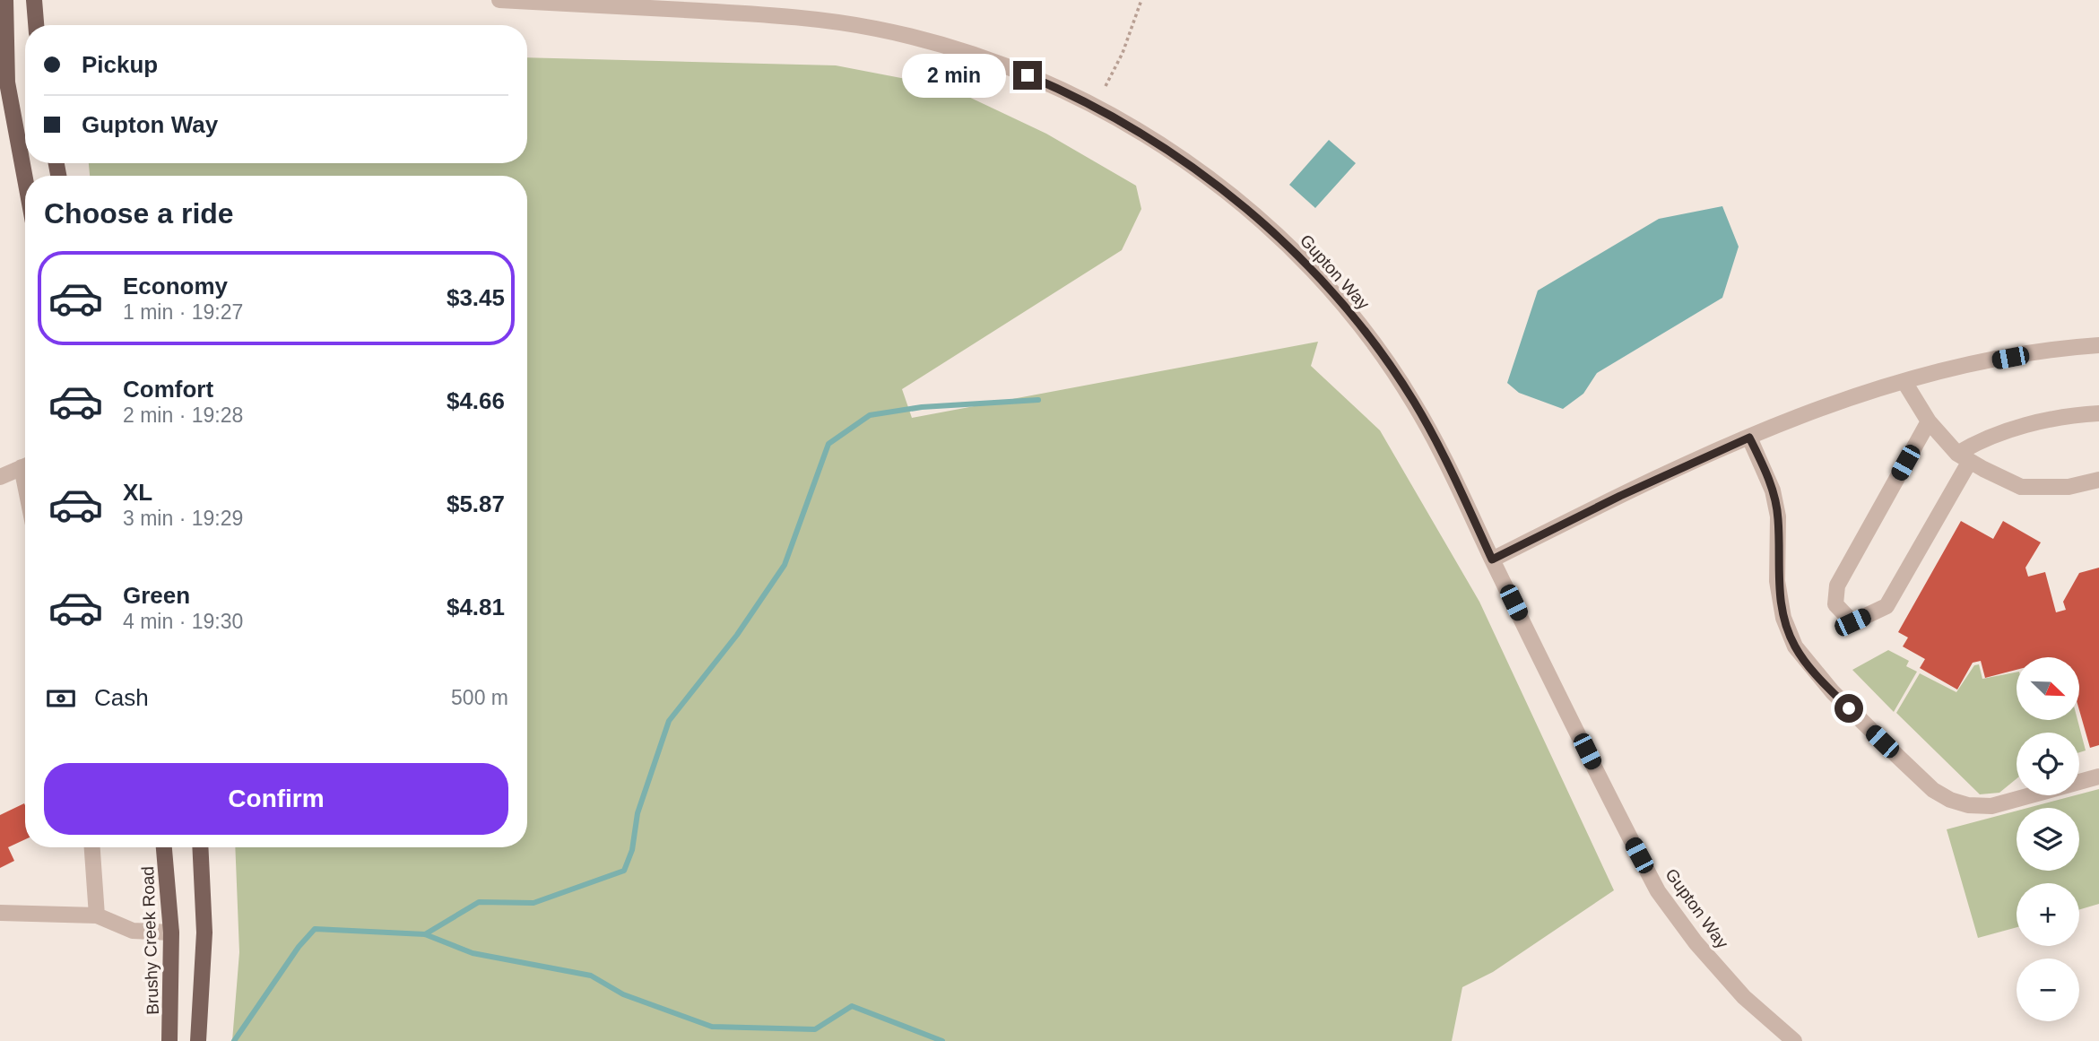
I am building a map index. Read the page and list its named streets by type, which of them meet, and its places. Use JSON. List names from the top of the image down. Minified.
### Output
{"streets":{"main road":["Brushy Creek Road"],"street":["Gupton Way"]},"north":"bottom right","page":{"banner":["Pickup","Gupton Way"],"bubble":"2 min","heading":"Choose a ride","list":[{"name":"Economy","note":"1 min · 19:27","value":"$3.45"},{"name":"Comfort","note":"2 min · 19:28","value":"$4.66"},{"name":"XL","note":"3 min · 19:29","value":"$5.87"},{"name":"Green","note":"4 min · 19:30","value":"$4.81"}],"map_buttons":["+","−"],"pay":["Cash","500 m"],"buttons":"Confirm"}}
